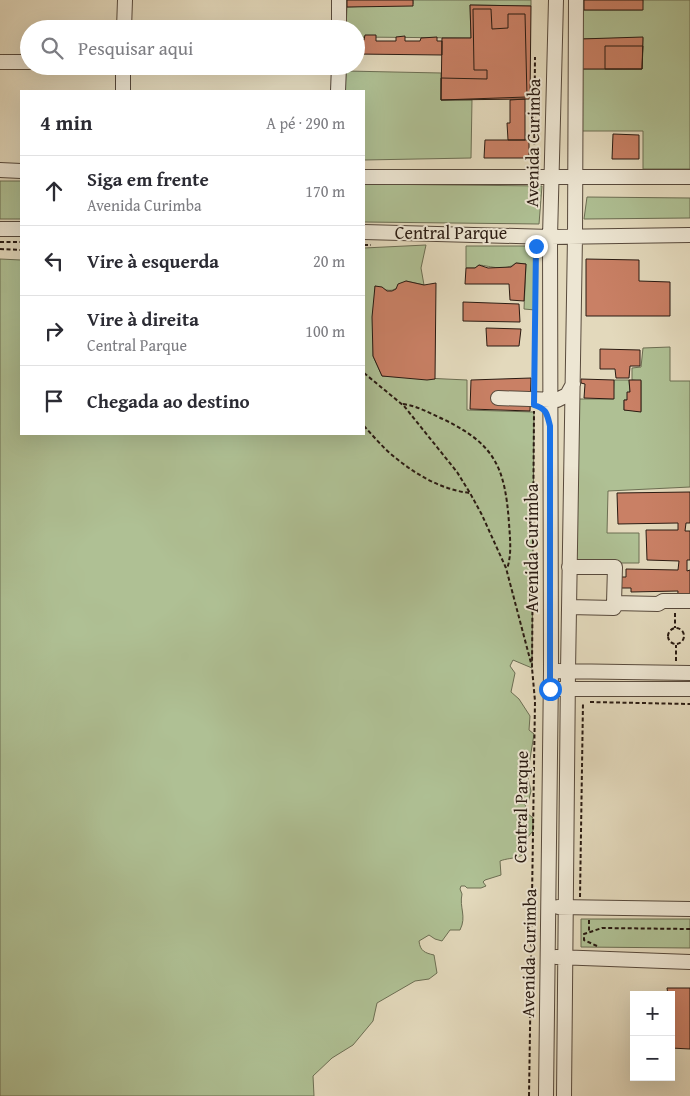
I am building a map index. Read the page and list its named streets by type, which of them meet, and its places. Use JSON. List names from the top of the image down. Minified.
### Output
{"streets":{"street":["Avenida Curimba"],"path":["Central Parque"]},"page":{"search":"Pesquisar aqui","heading":["4 min","A pé · 290 m"],"list":[["Siga em frente","Avenida Curimba","170 m"],["Vire à esquerda","20 m"],["Vire à direita","Central Parque","100 m"],"Chegada ao destino"],"map_buttons":["+","−"]}}
